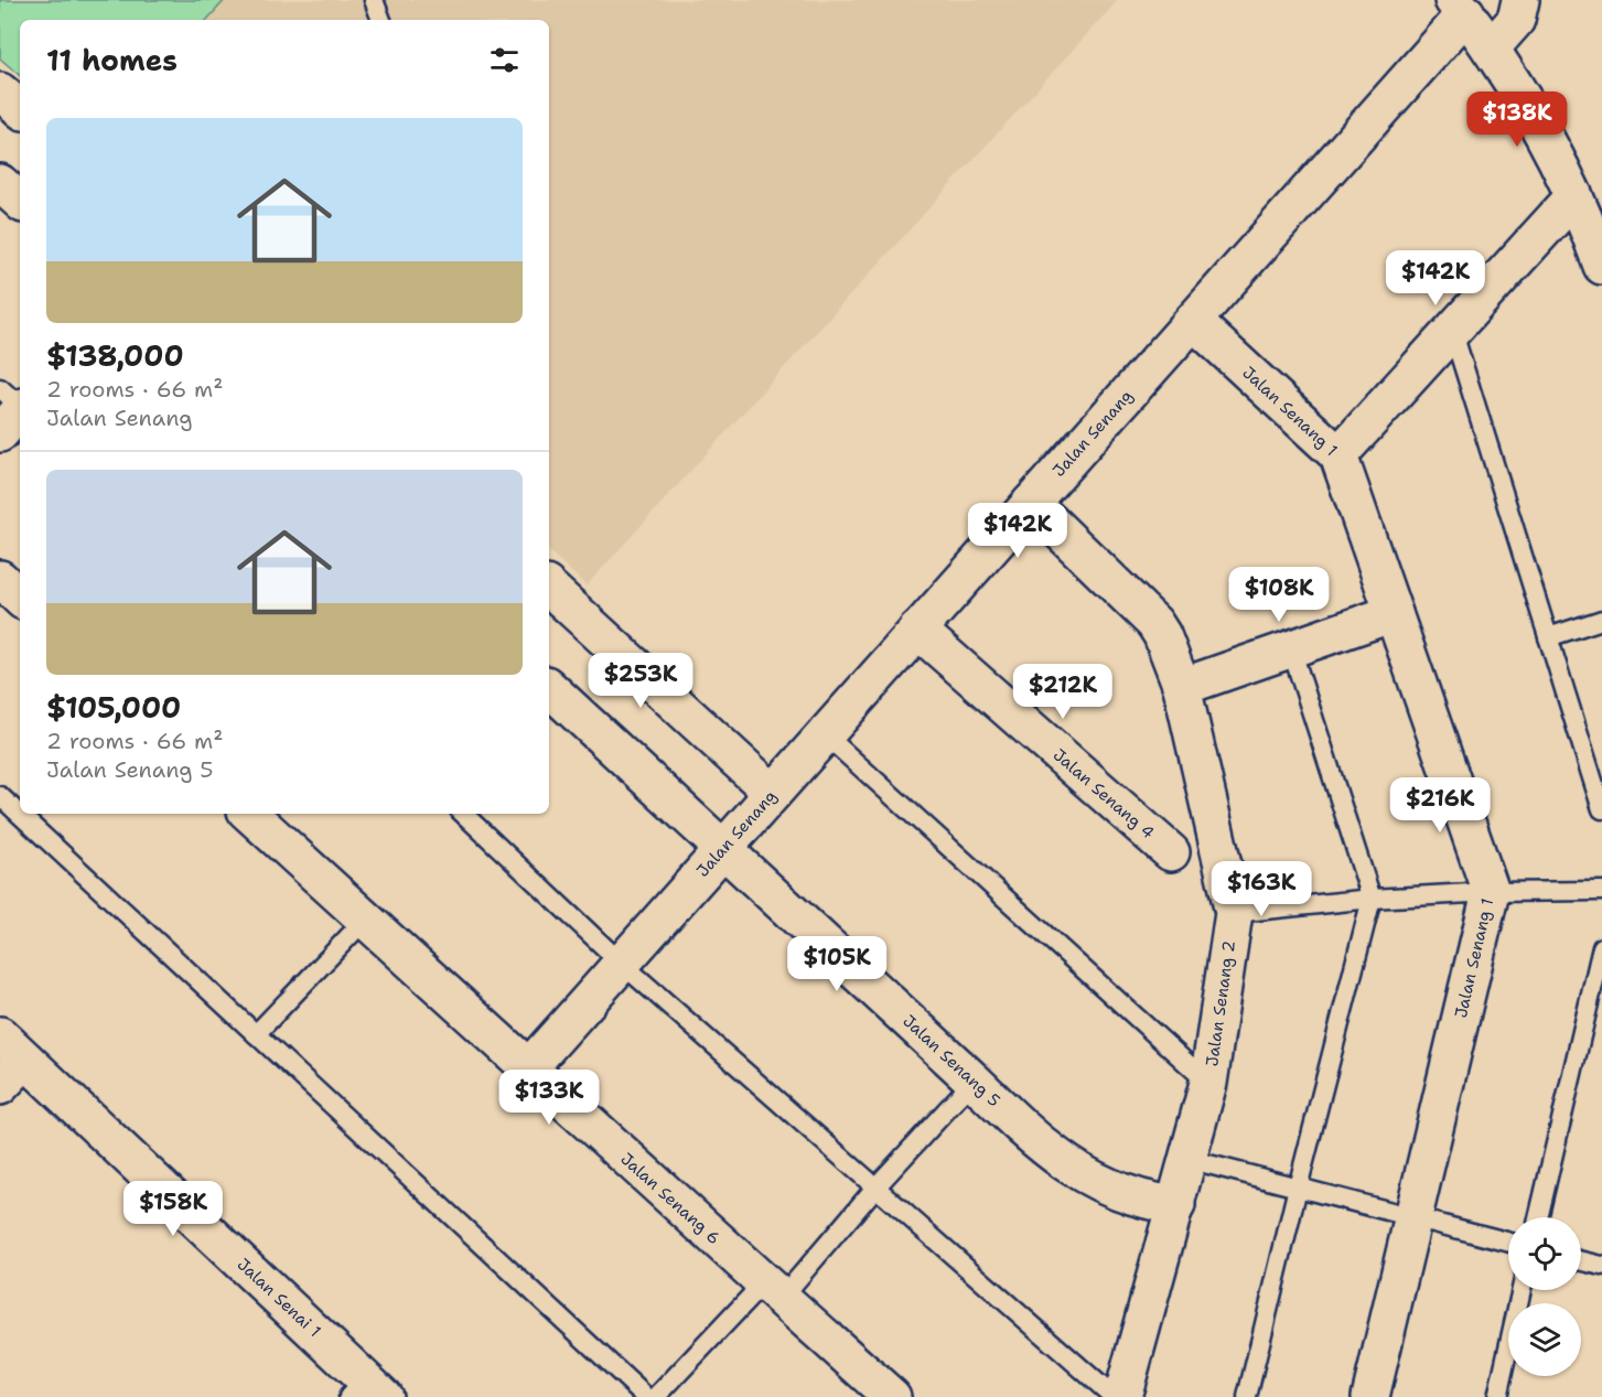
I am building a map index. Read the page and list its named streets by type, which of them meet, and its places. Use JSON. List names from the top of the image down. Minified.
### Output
{"streets":{"street":["Jalan Senang 1","Jalan Senang","Jalan Senang 4","Jalan Senang 2","Jalan Senang 5","Jalan Senang 6","Jalan Senai 1"]},"crossings":[["Jalan Senang 1","Jalan Senang"],["Jalan Senang","Jalan Senang 4"],["Jalan Senang","Jalan Senang 2"],["Jalan Senang","Jalan Senang 5"],["Jalan Senang","Jalan Senang 6"],["Jalan Senang 2","Jalan Senang 5"]],"page":{"heading":"11 homes","price":["$138K","$142K","$142K","$108K","$253K","$212K","$216K","$163K","$105K","$133K","$158K"],"list":[{"name":"$138,000","note":"2 rooms · 66 m² · Jalan Senang"},{"name":"$105,000","note":"2 rooms · 66 m² · Jalan Senang 5"}]}}
